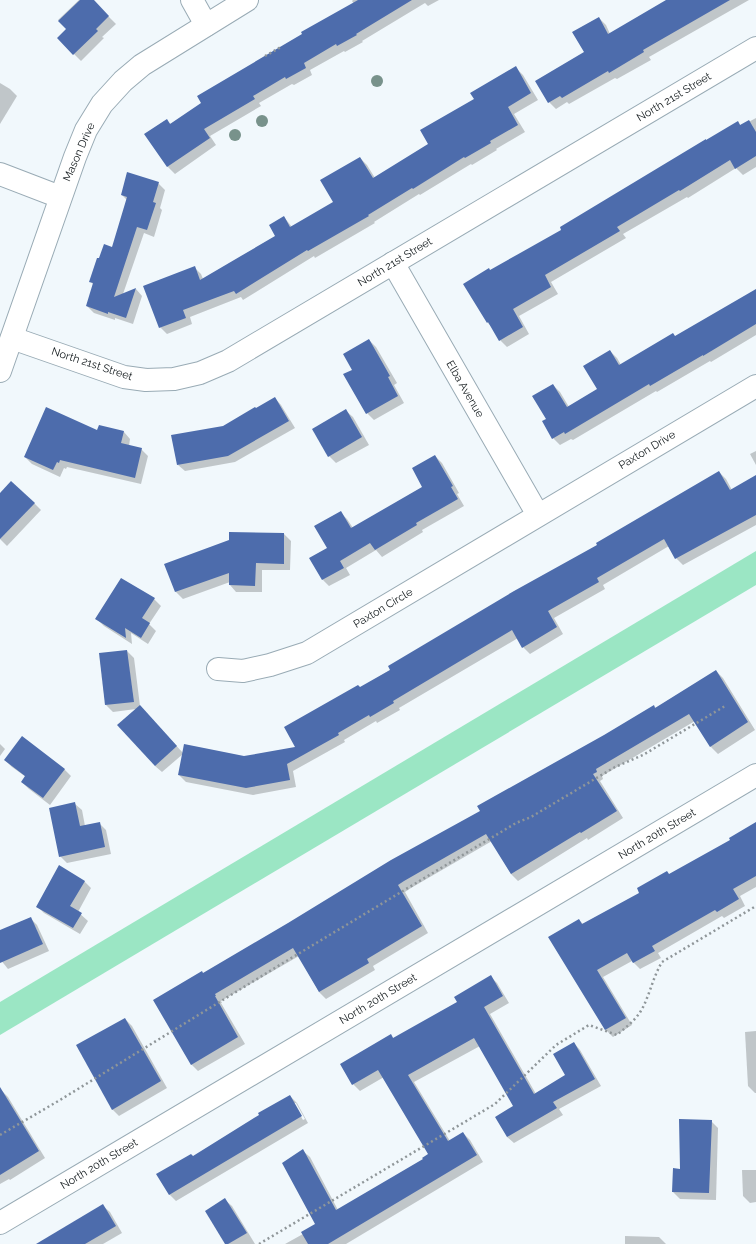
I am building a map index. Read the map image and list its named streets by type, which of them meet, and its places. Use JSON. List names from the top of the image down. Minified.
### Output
{"streets":{"street":["North 21st Street","Mason Drive","Elba Avenue","Paxton Drive","Paxton Circle","North 20th Street"]},"crossings":[["North 21st Street","Mason Drive"],["North 21st Street","Elba Avenue"],["Elba Avenue","Paxton Drive"],["Elba Avenue","Paxton Circle"],["Paxton Drive","Paxton Circle"]]}
